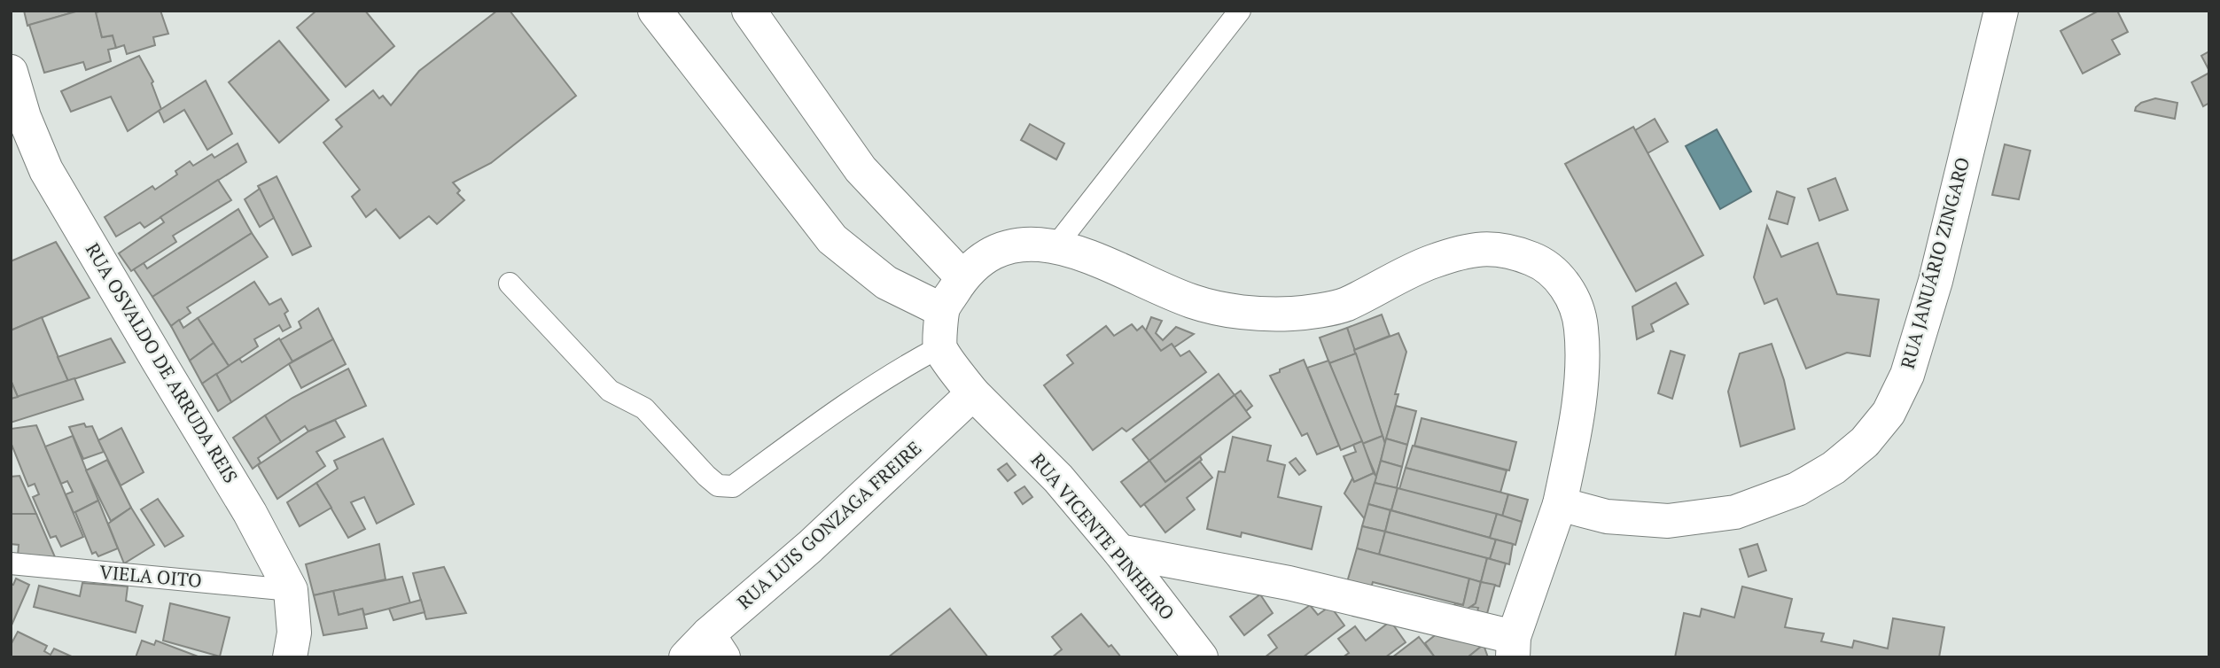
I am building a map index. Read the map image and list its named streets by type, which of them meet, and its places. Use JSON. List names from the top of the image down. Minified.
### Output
{"streets":{"street":["RUA JANUÁRIO ZINGARO","RUA OSVALDO DE ARRUDA REIS","RUA LUIS GONZAGA FREIRE","RUA VICENTE PINHEIRO"],"lane":["VIELA OITO"]},"crossings":[["RUA OSVALDO DE ARRUDA REIS","VIELA OITO"],["RUA LUIS GONZAGA FREIRE","RUA VICENTE PINHEIRO"]]}
